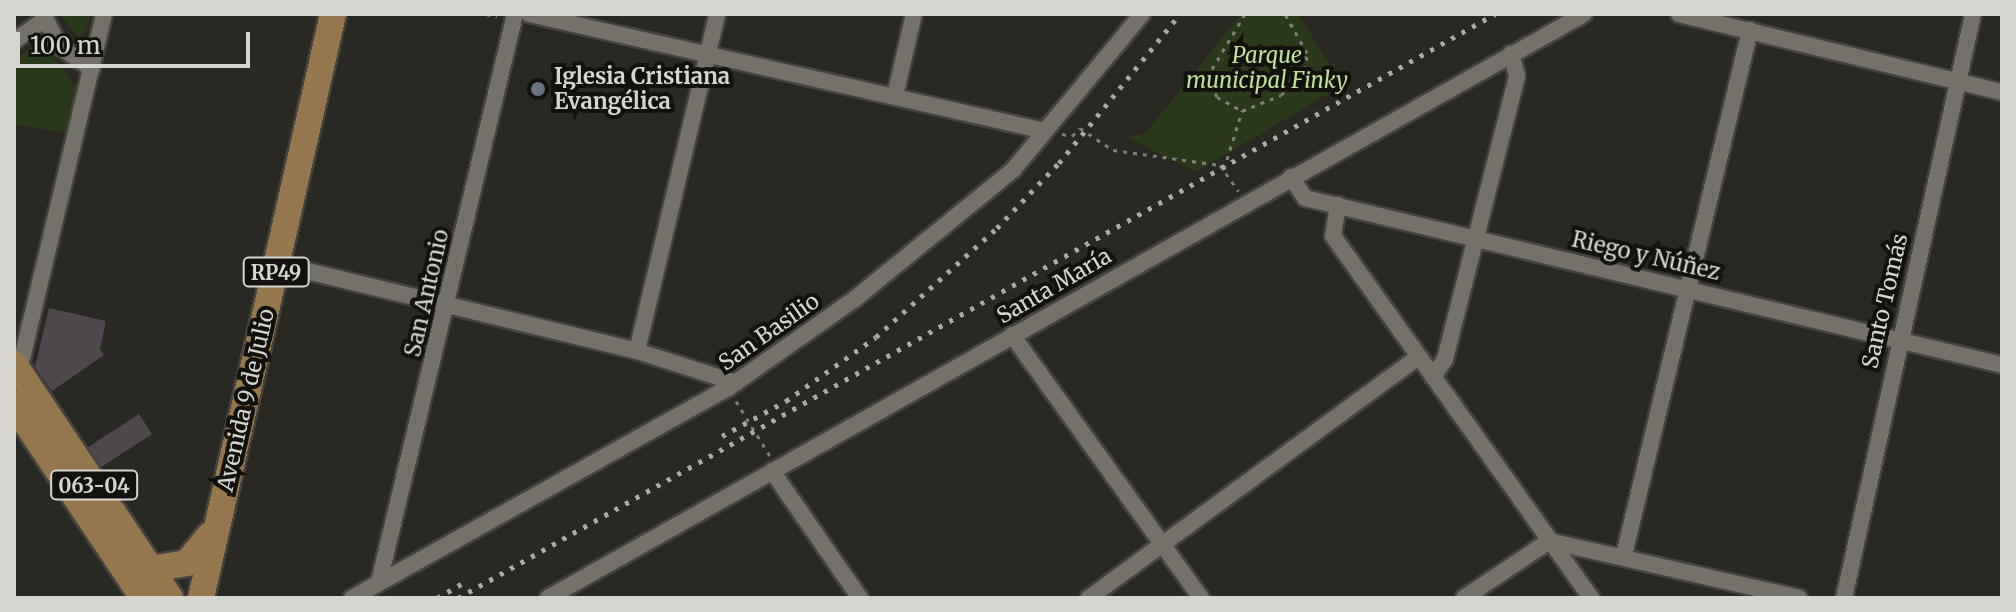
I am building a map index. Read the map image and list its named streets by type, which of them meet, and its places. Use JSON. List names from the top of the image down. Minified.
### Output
{"streets":{"main road":["RP49","Avenida 9 de Julio","063-04"],"street":["Riego y Núñez","Santa María","San Antonio","Santo Tomás","San Basilio"]},"crossings":[["Riego y Núñez","Santa María"],["Riego y Núñez","Santo Tomás"],["RP49","Avenida 9 de Julio"],["RP49","063-04"],["San Antonio","San Basilio"]],"parks":["Parque municipal Finky"],"places":["Iglesia Cristiana Evangélica"],"scale_bar":"100 m"}
